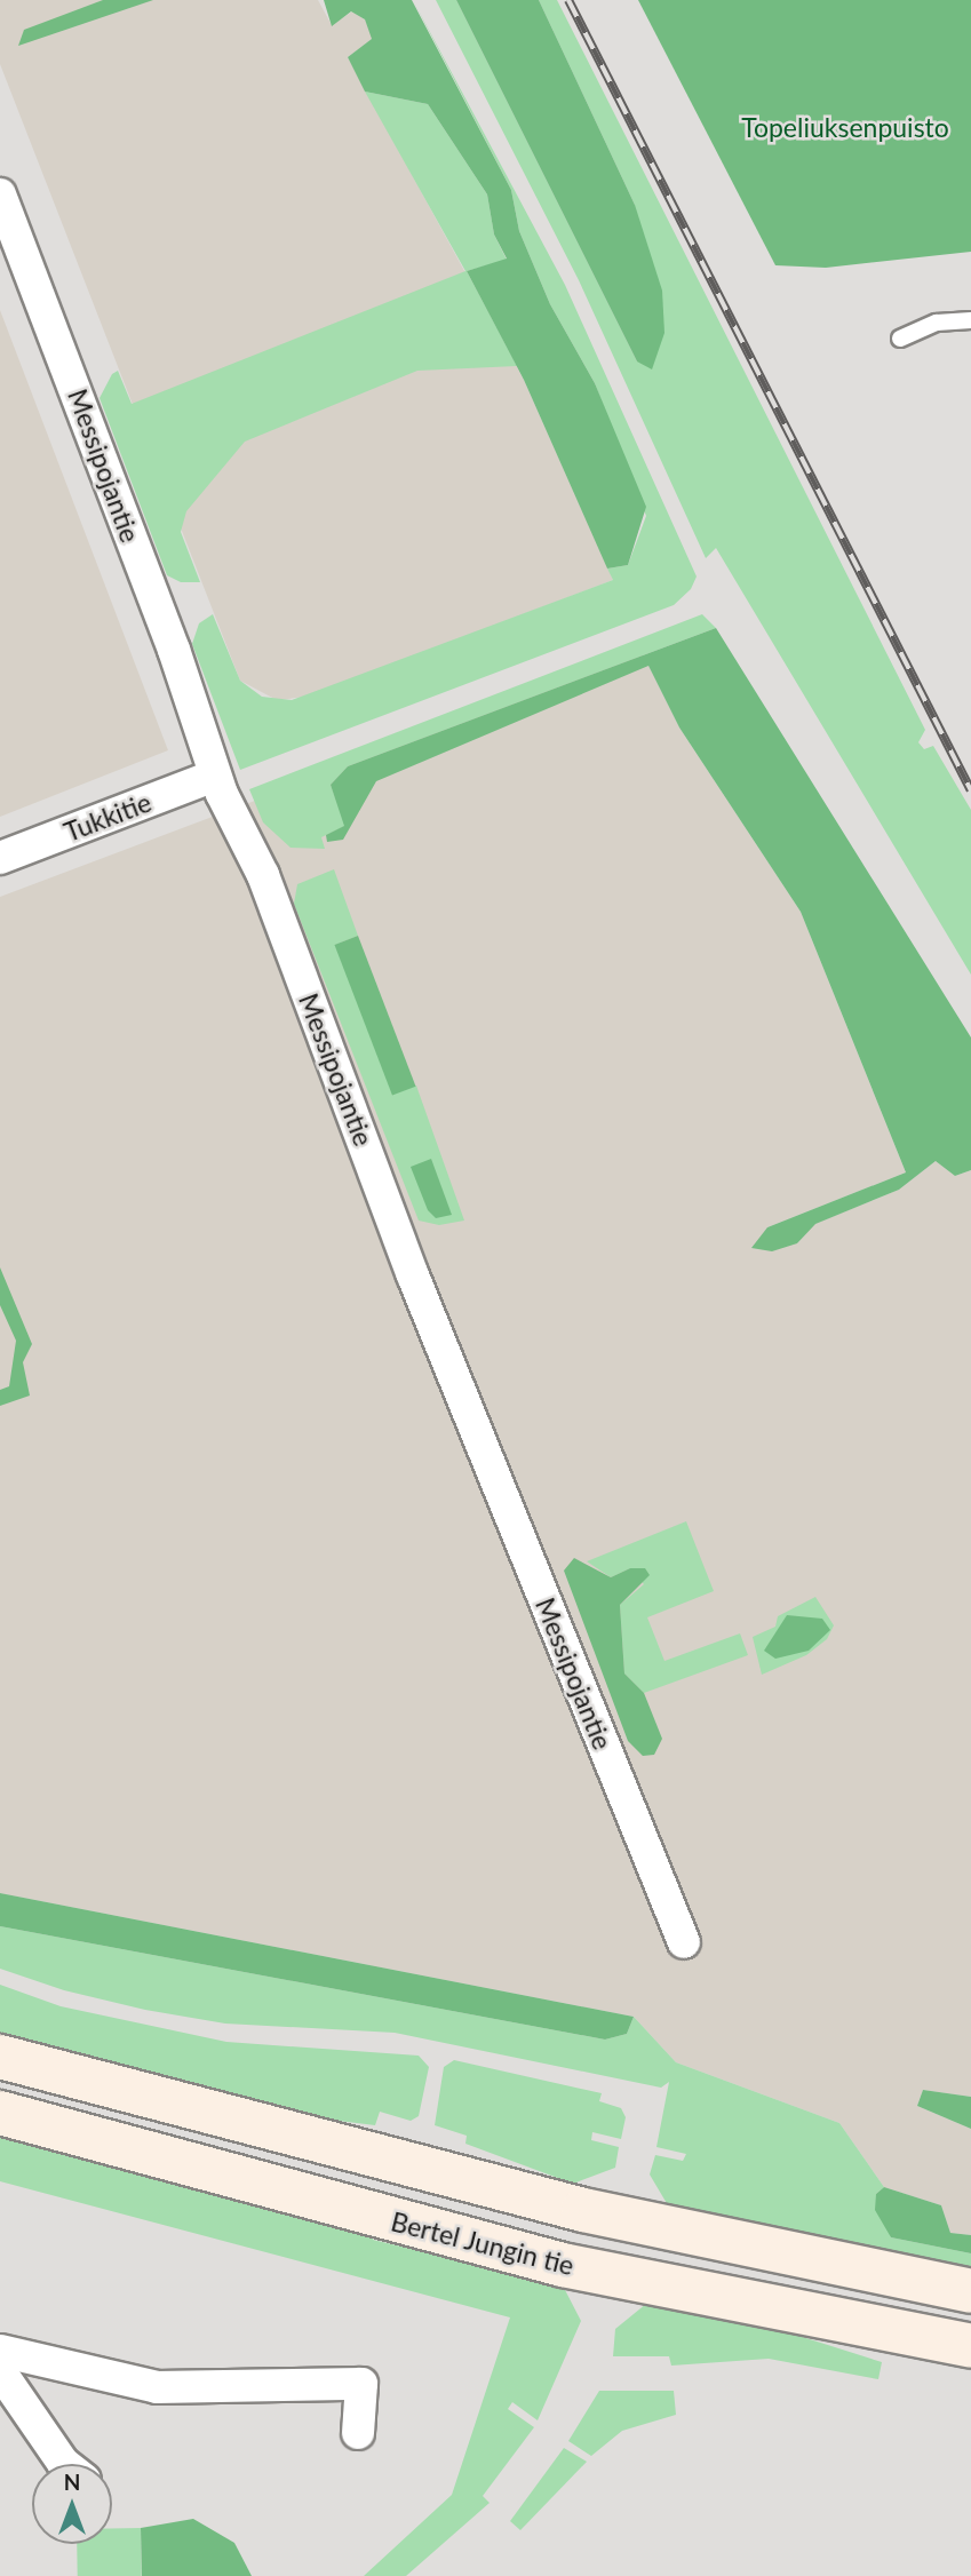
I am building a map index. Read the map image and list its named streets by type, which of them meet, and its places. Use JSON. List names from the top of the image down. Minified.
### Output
{"streets":{"main road":["Bertel Jungin tie"],"street":["Messipojantie","Tukkitie"]},"crossings":[["Messipojantie","Tukkitie"]],"parks":["Topeliuksenpuisto"],"north":"top"}
